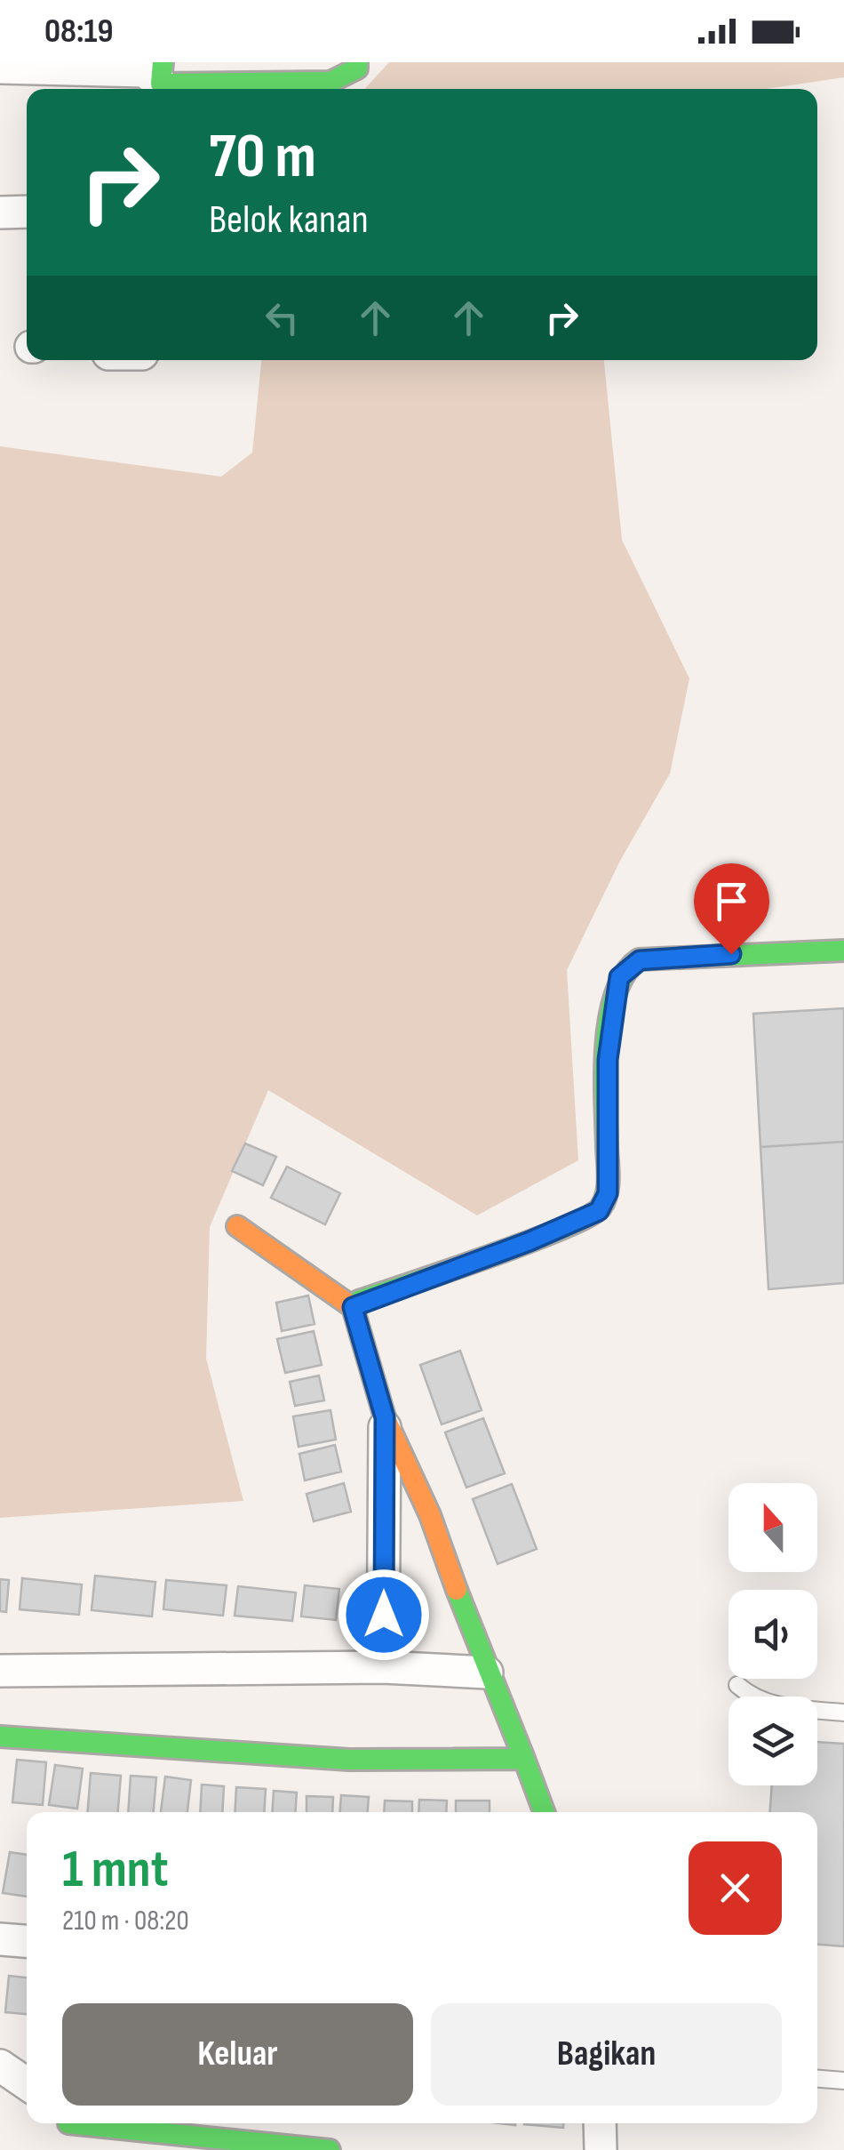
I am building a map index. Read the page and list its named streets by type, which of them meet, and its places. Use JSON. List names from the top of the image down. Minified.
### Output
{"north":"top","page":{"status":"08:19","turn":["70 m","Belok kanan"],"heading":["1 mnt","210 m · 08:20"],"buttons":["Keluar","Bagikan"]}}
